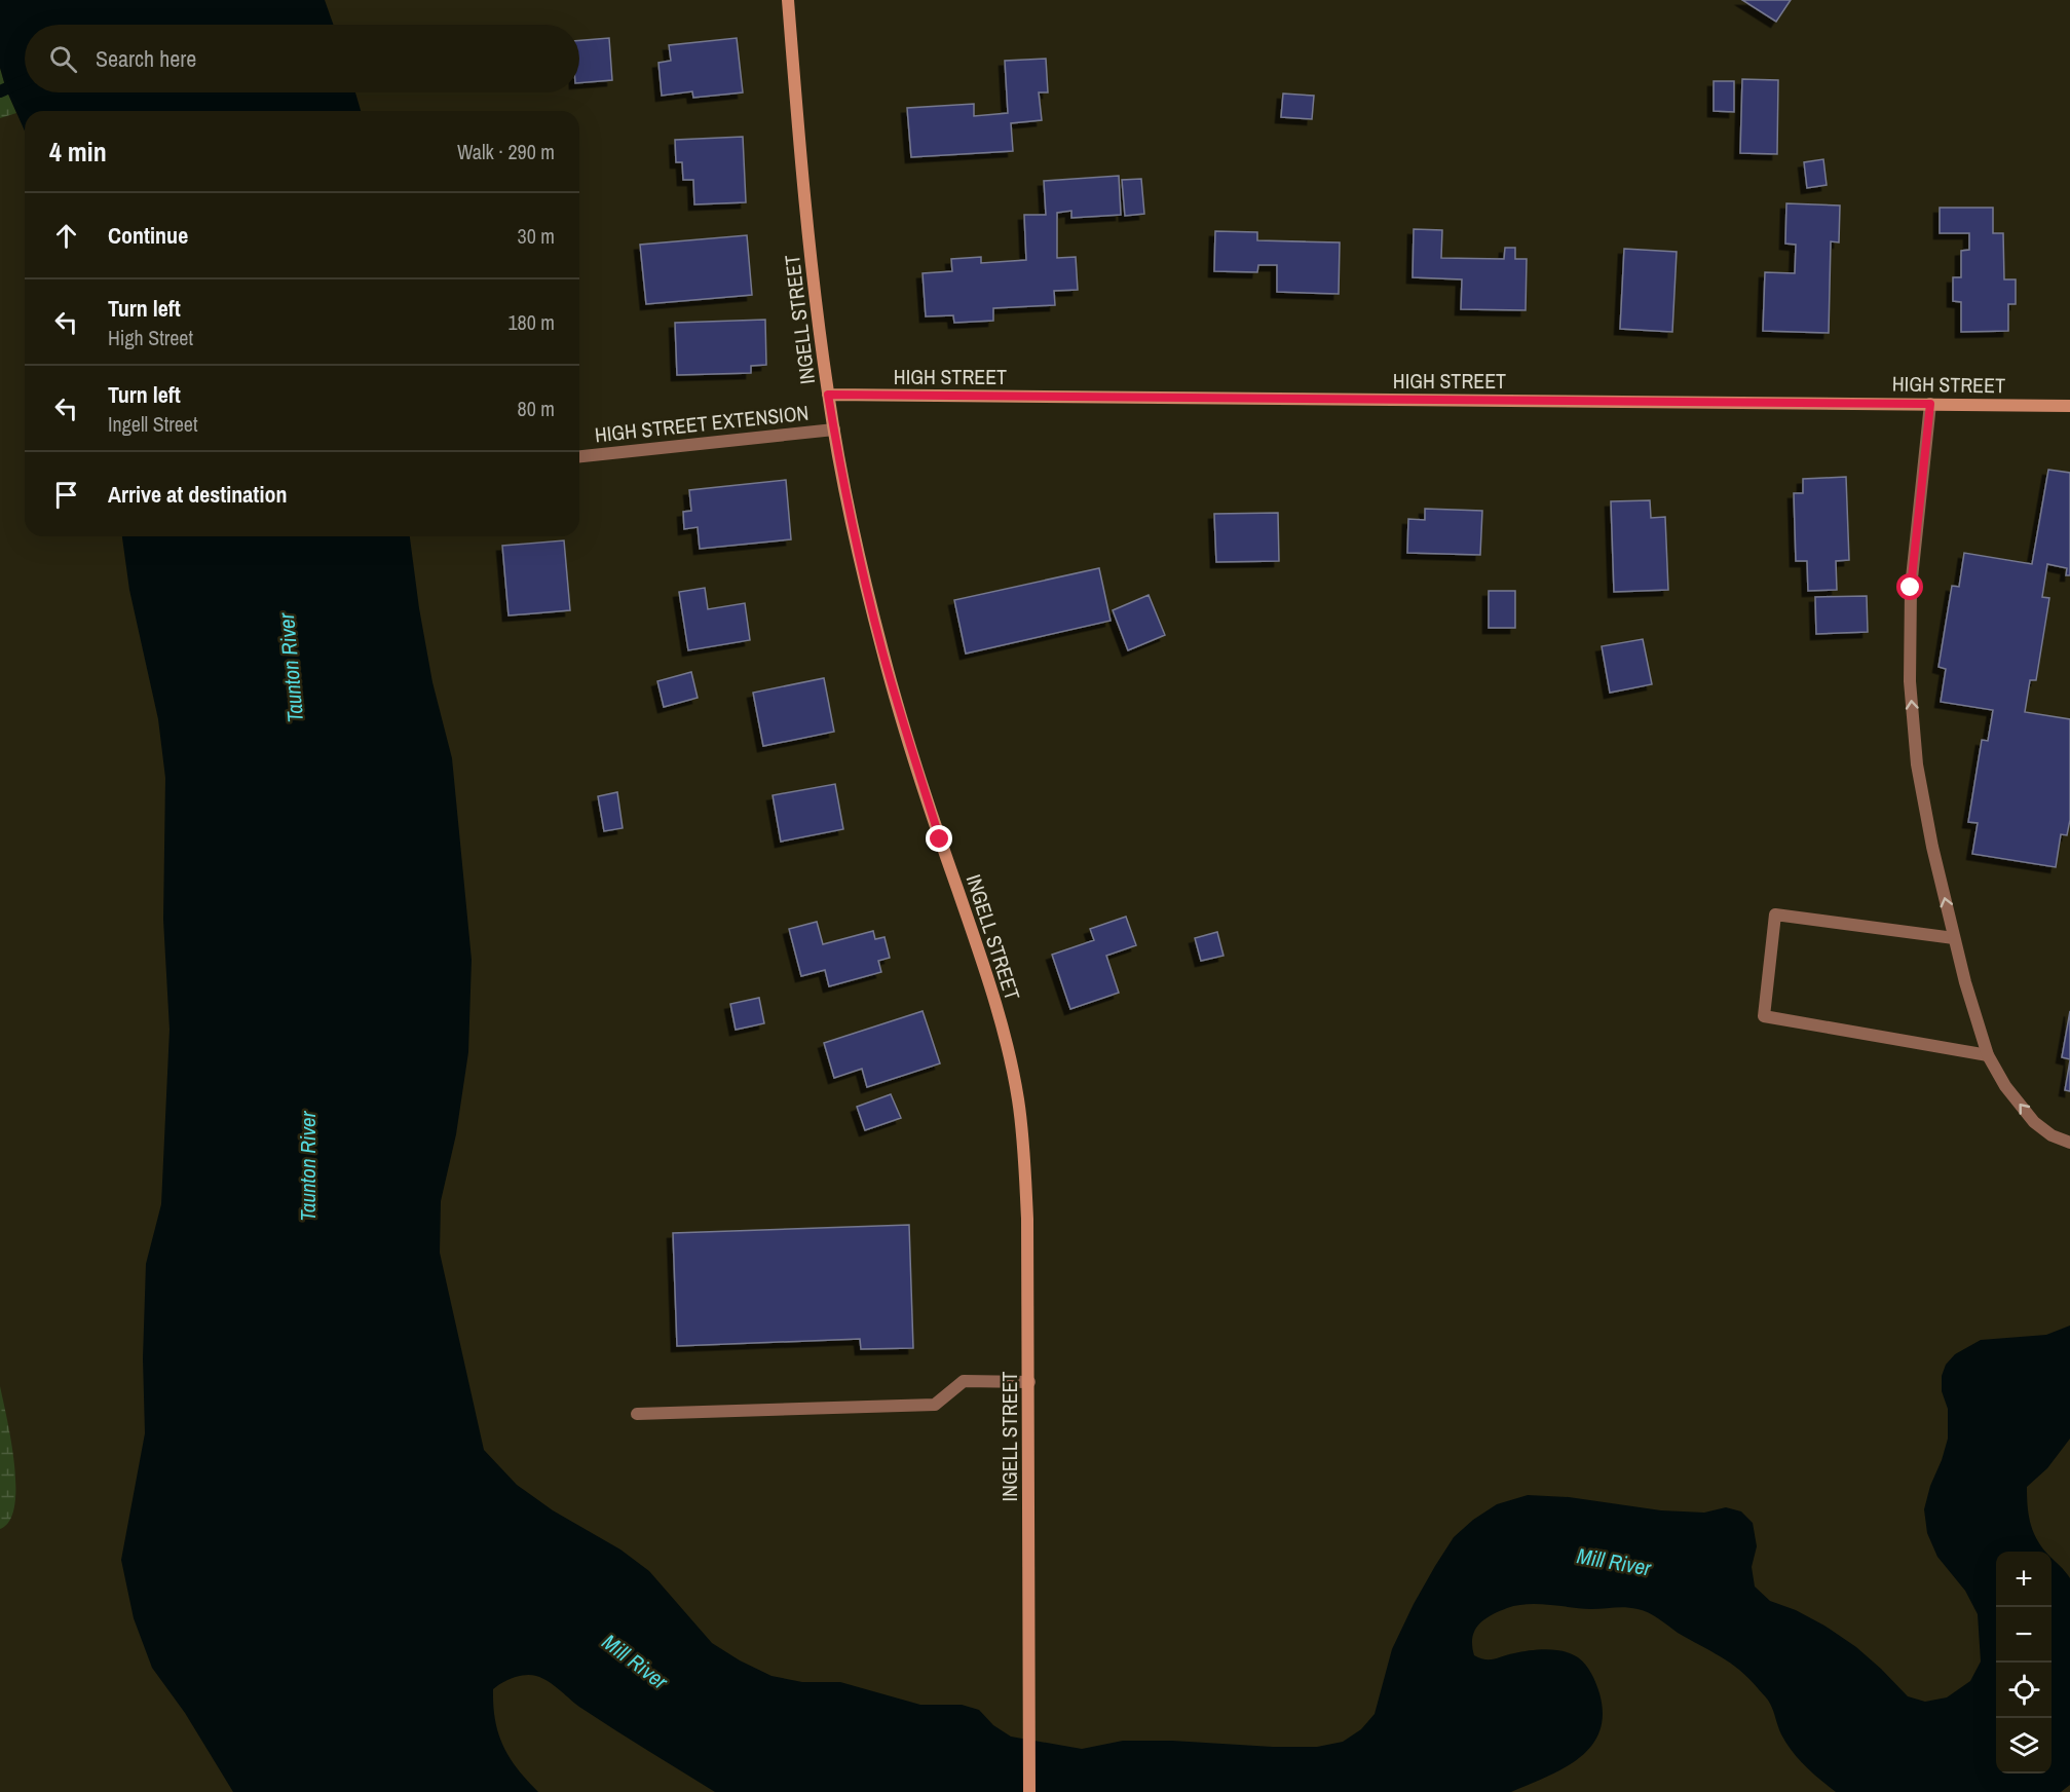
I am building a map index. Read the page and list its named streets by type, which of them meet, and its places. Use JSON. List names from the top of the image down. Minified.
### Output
{"streets":{"street":["INGELL STREET","HIGH STREET","HIGH STREET EXTENSION"]},"crossings":[["INGELL STREET","HIGH STREET"],["INGELL STREET","HIGH STREET EXTENSION"]],"water":["Taunton River","Mill River"],"page":{"search":"Search here","heading":["4 min","Walk · 290 m"],"list":[["Continue","30 m"],["Turn left","High Street","180 m"],["Turn left","Ingell Street","80 m"],"Arrive at destination"],"map_buttons":["+","−"]}}
